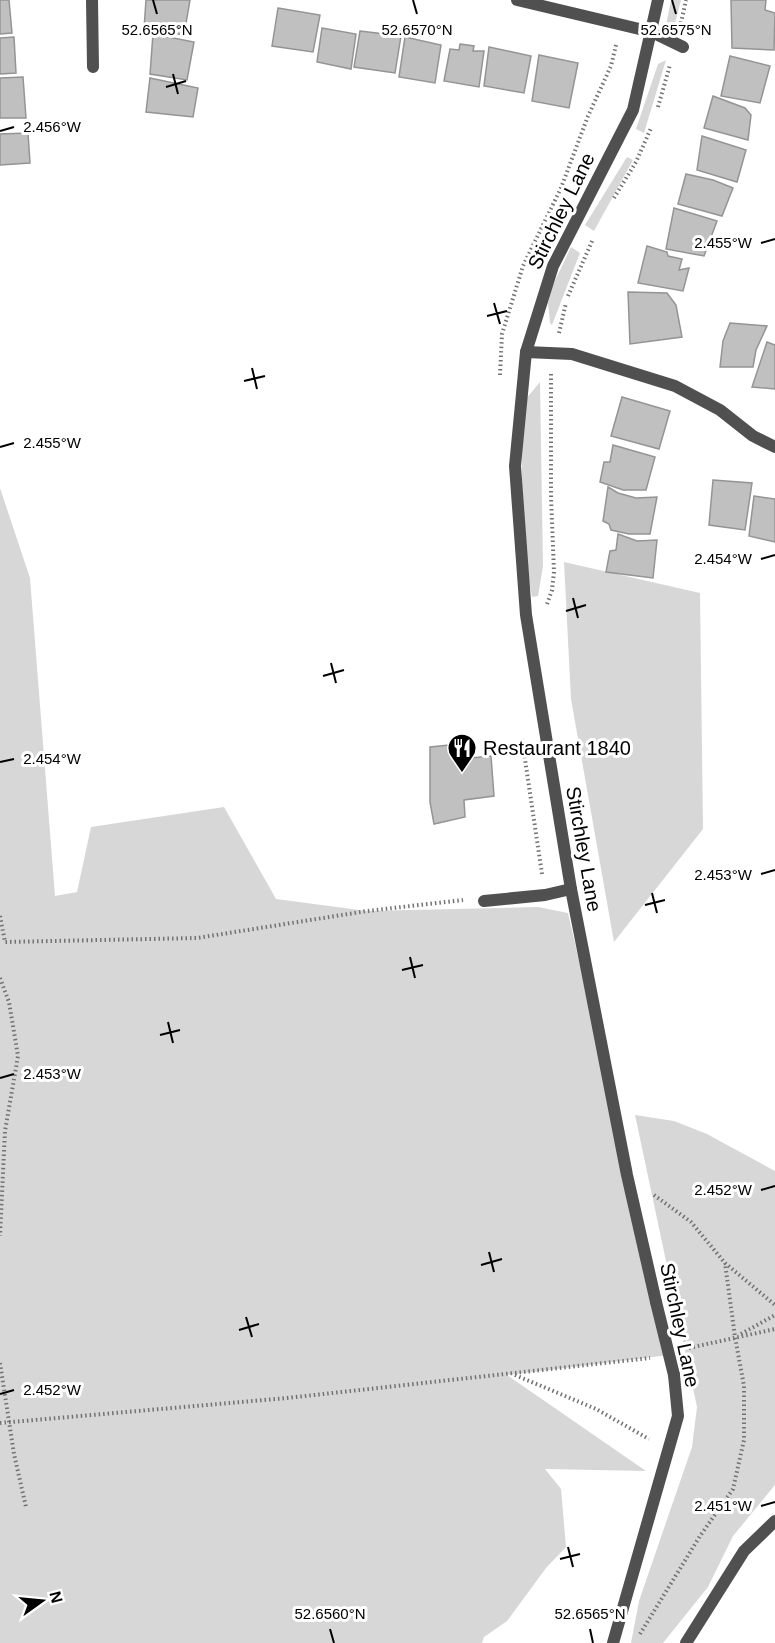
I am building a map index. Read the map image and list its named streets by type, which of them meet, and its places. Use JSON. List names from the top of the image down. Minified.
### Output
{"streets":{"street":["Stirchley Lane"]},"places":{"restaurant":["Restaurant 1840"]},"north":"right","coordinates":["52.6570°N","52.6575°N","52.6565°N","2.456°W","2.455°W","2.454°W","2.453°W","2.452°W","2.451°W","52.6560°N"]}
